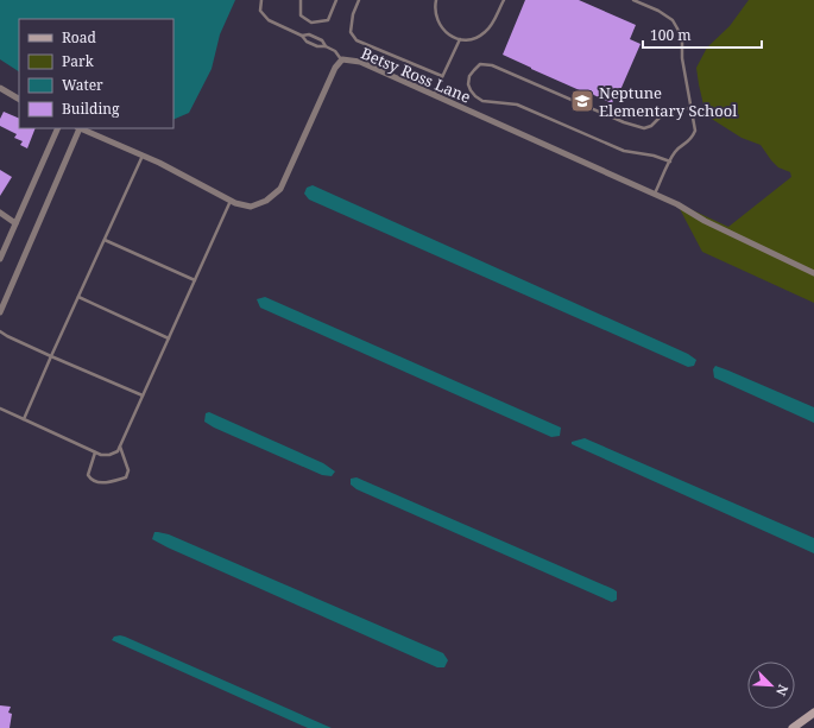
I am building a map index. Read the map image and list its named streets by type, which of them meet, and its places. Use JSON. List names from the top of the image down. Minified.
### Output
{"streets":{"street":["Betsy Ross Lane"]},"places":{"school or university":["Neptune Elementary School"]},"legend":["Road","Park","Water","Building"],"scale_bar":"100 m","north":"bottom right"}
